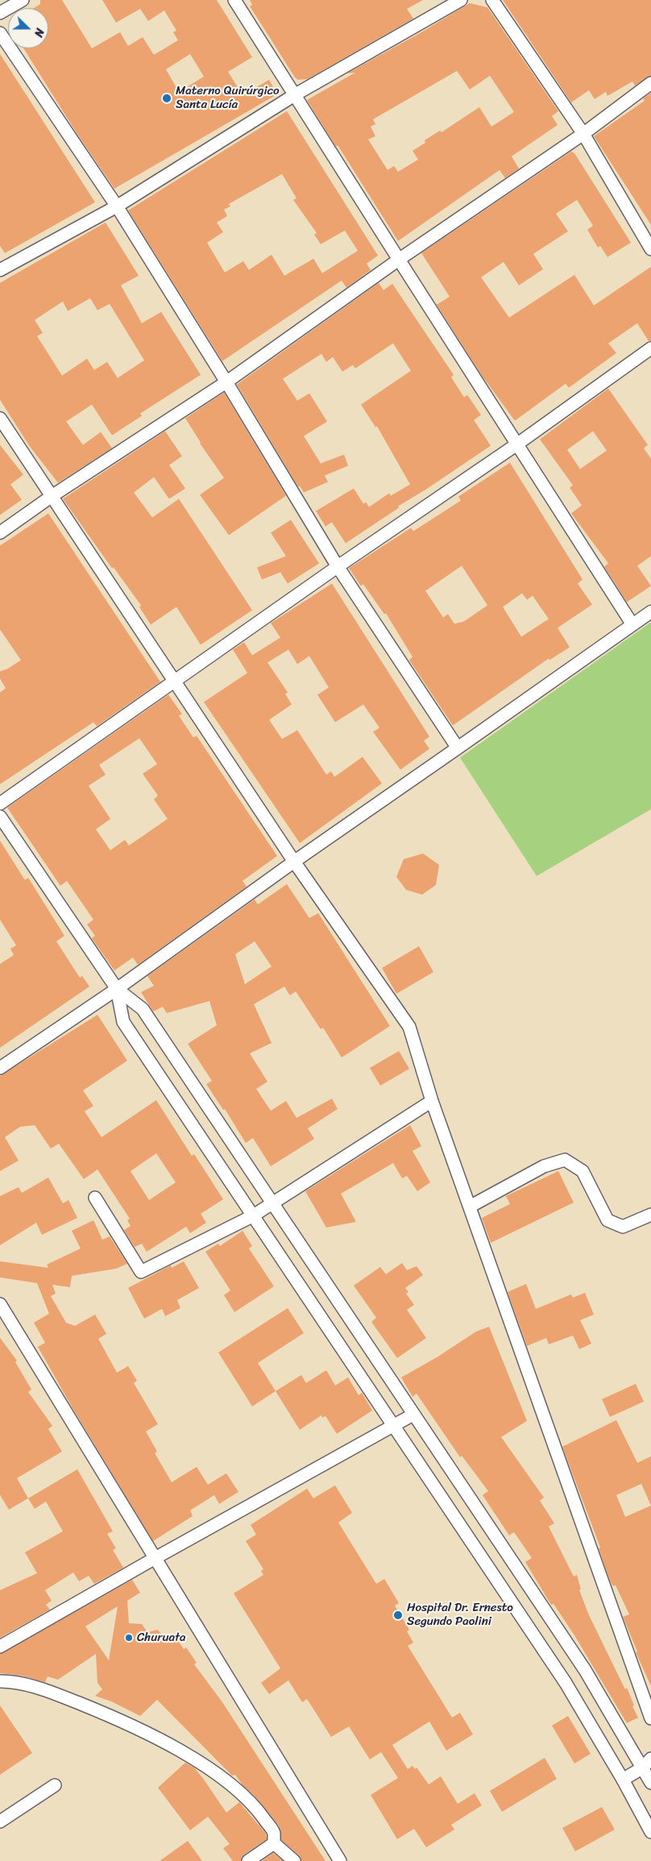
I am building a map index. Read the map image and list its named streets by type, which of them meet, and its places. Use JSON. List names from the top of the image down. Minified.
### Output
{"places":["Materno Quirúrgico Santa Lucía","Hospital Dr. Ernesto Segundo Paolini","Churuata"],"north":"right"}
